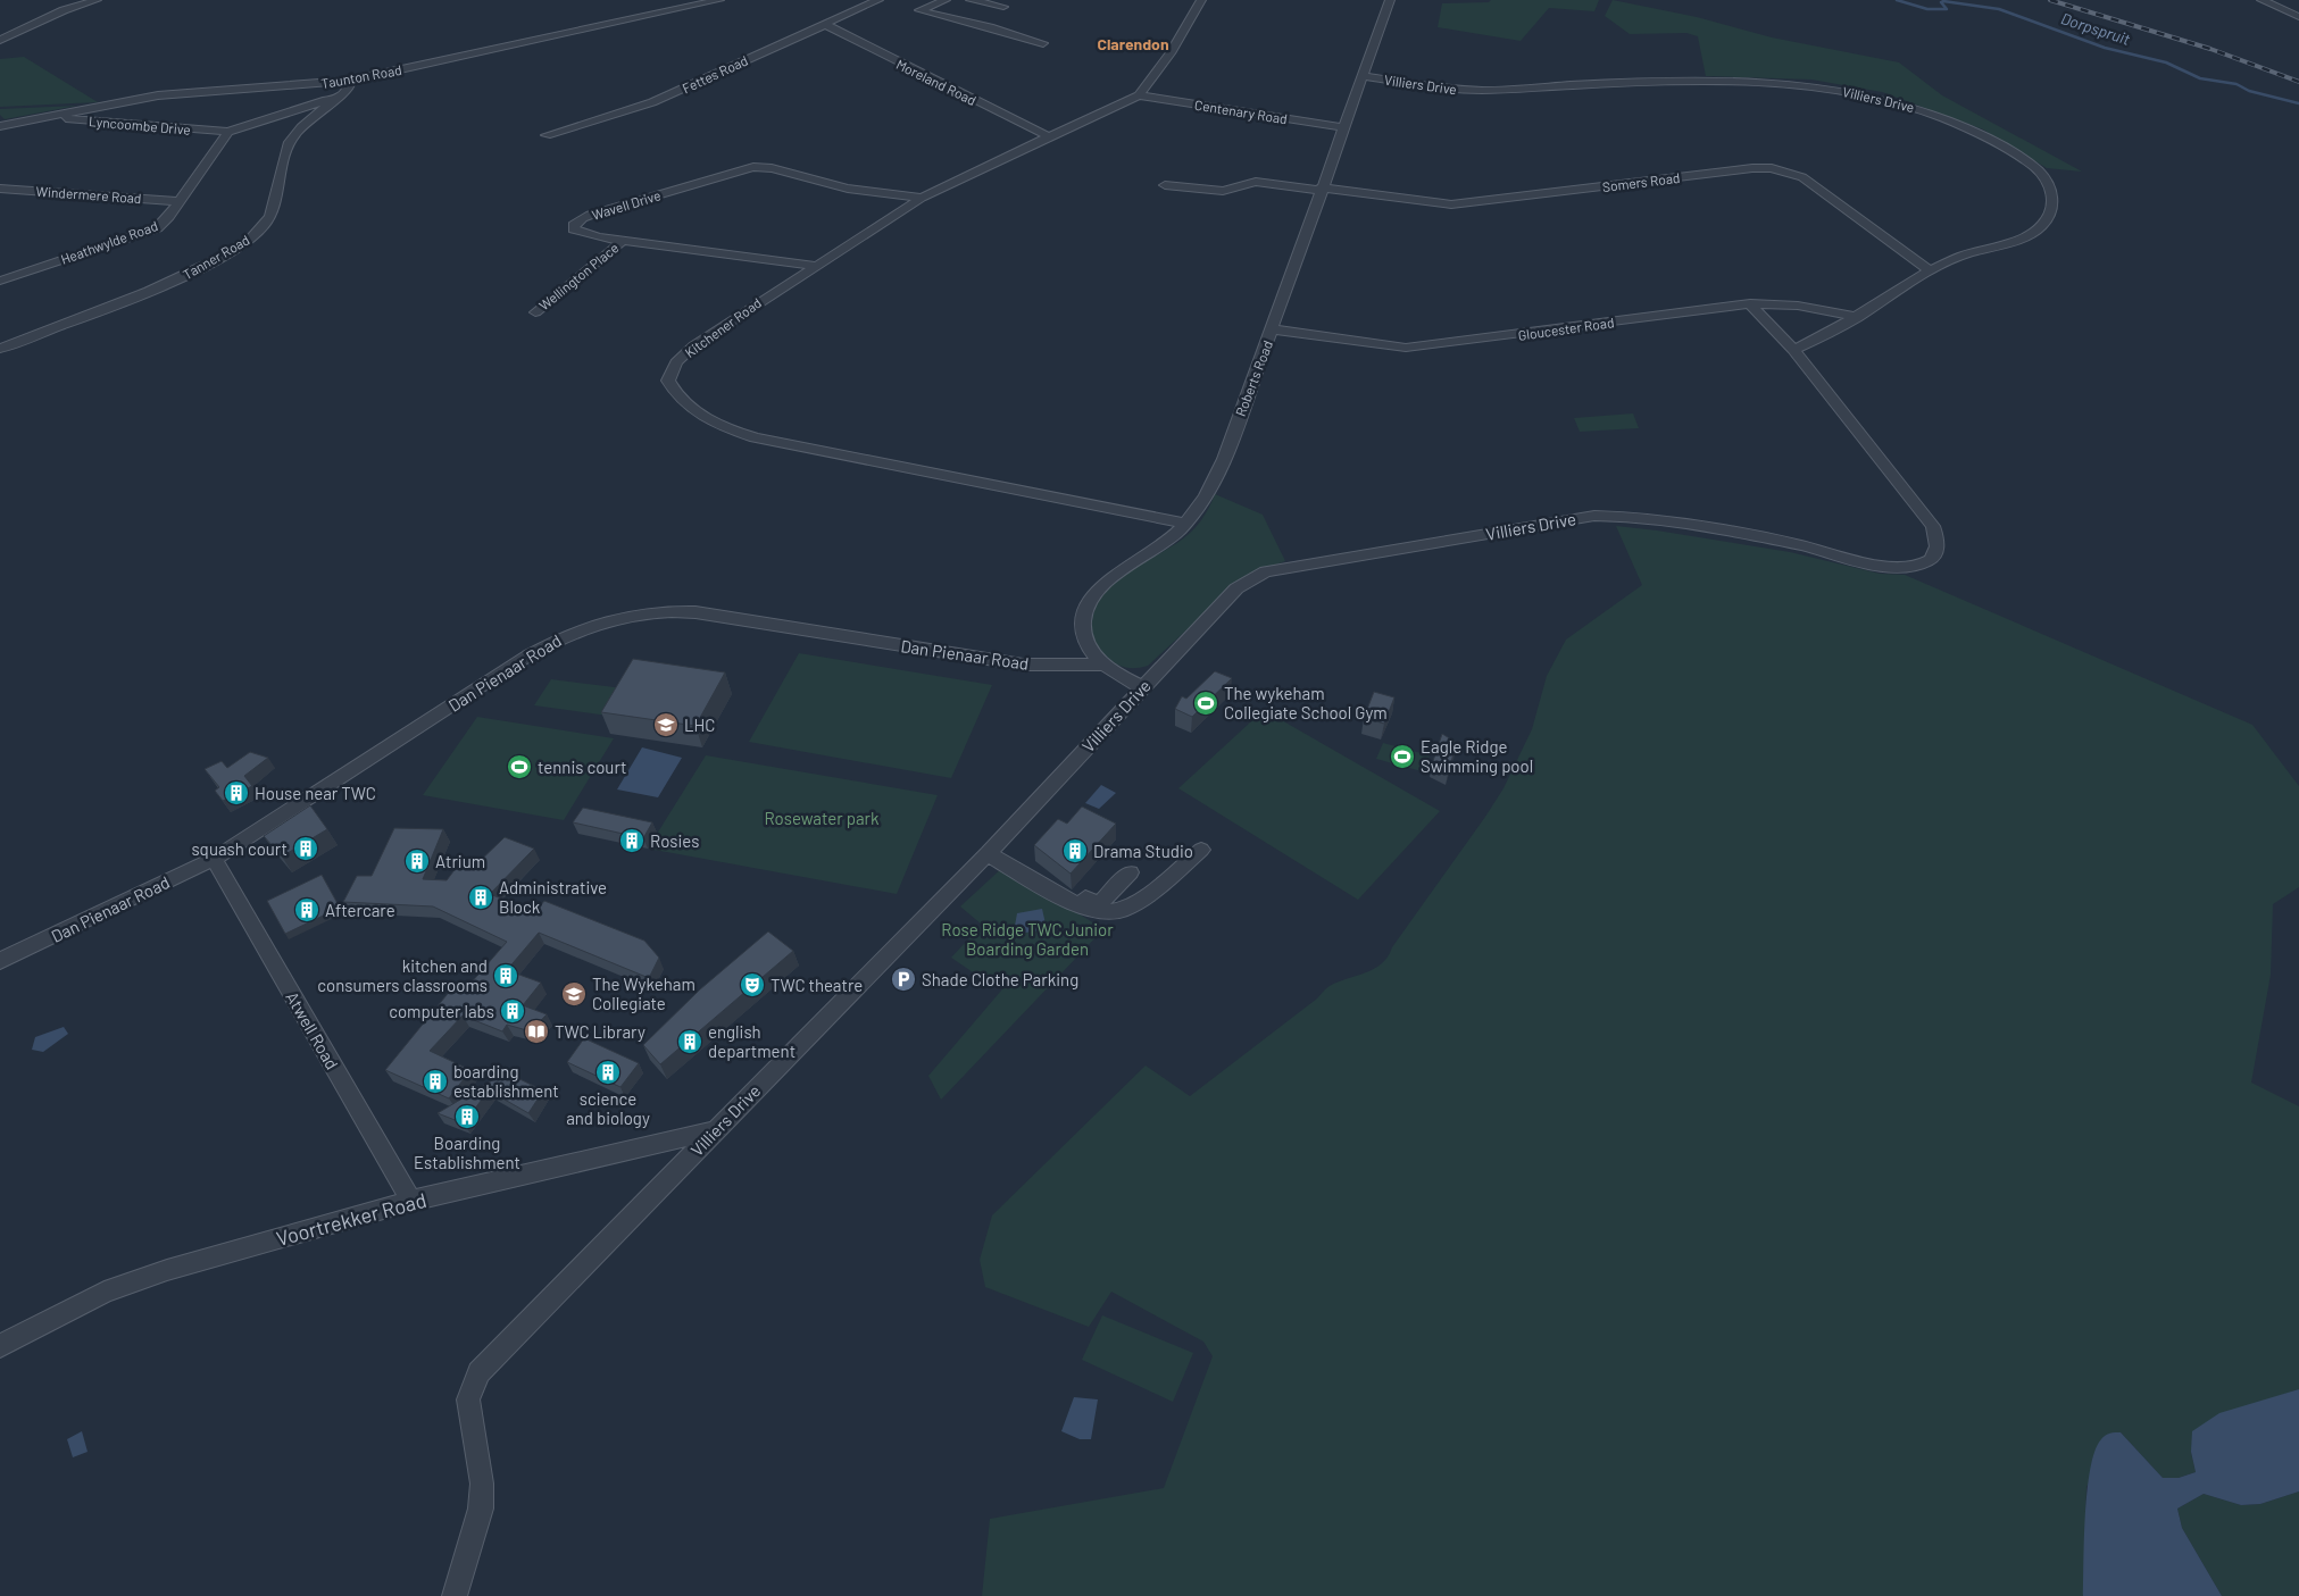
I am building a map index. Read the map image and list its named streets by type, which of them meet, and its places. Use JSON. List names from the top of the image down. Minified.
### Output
{"streets":{"street":["Fettes Road","Taunton Road","Moreland Road","Villiers Drive","Centenary Road","Lyncoombe Drive","Somers Road","Windermere Road","Wavell Drive","Heathwylde Road","Tanner Road","Wellington Place","Kitchener Road","Gloucester Road","Roberts Road","Dan Pienaar Road","Atwell Road","Voortrekker Road"]},"crossings":[["Fettes Road","Moreland Road"],["Taunton Road","Lyncoombe Drive"],["Taunton Road","Tanner Road"],["Moreland Road","Kitchener Road"],["Villiers Drive","Somers Road"],["Villiers Drive","Gloucester Road"],["Villiers Drive","Roberts Road"],["Villiers Drive","Voortrekker Road"],["Centenary Road","Kitchener Road"],["Centenary Road","Roberts Road"],["Lyncoombe Drive","Heathwylde Road"],["Somers Road","Roberts Road"],["Windermere Road","Heathwylde Road"],["Wavell Drive","Wellington Place"],["Wavell Drive","Kitchener Road"],["Kitchener Road","Roberts Road"],["Gloucester Road","Roberts Road"],["Roberts Road","Dan Pienaar Road"],["Dan Pienaar Road","Atwell Road"],["Atwell Road","Voortrekker Road"]],"districts":["Clarendon"],"water":["Dorpspruit"],"parks":["Rosewater park","Rose Ridge TWC Junior Boarding Garden"],"places":{"sports":["The wykeham Collegiate School Gym","Eagle Ridge Swimming pool","tennis court"],"school or university":["LHC","The Wykeham Collegiate"],"building":["House near TWC","Rosies","squash court","Drama Studio","Atrium","Administrative Block","Aftercare","kitchen and consumers classrooms","computer labs","english department","science and biology","boarding establishment","Boarding Establishment"],"parking":["Shade Clothe Parking"],"theatre":["TWC theatre"],"library":["TWC Library"]}}
